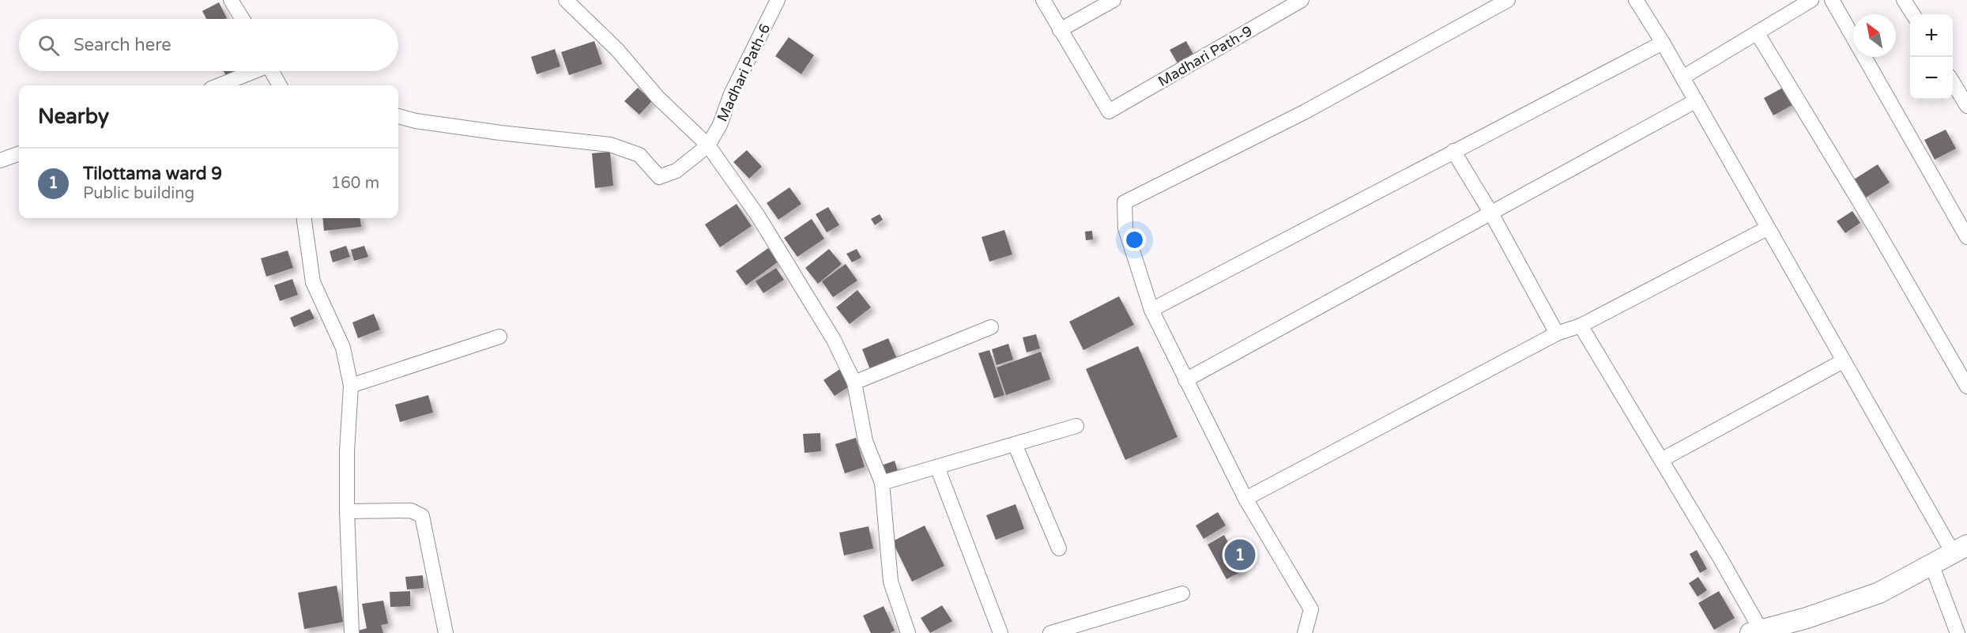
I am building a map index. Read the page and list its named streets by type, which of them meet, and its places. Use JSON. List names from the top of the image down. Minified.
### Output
{"streets":{"street":["Madhari Path-9","Madhari Path-6"]},"north":"top left","page":{"map_buttons":["+","−"],"search":"Search here","heading":"Nearby","list":[{"mark":"1","name":"Tilottama ward 9","note":"Public building","value":"160 m"}],"pins":"1"}}
